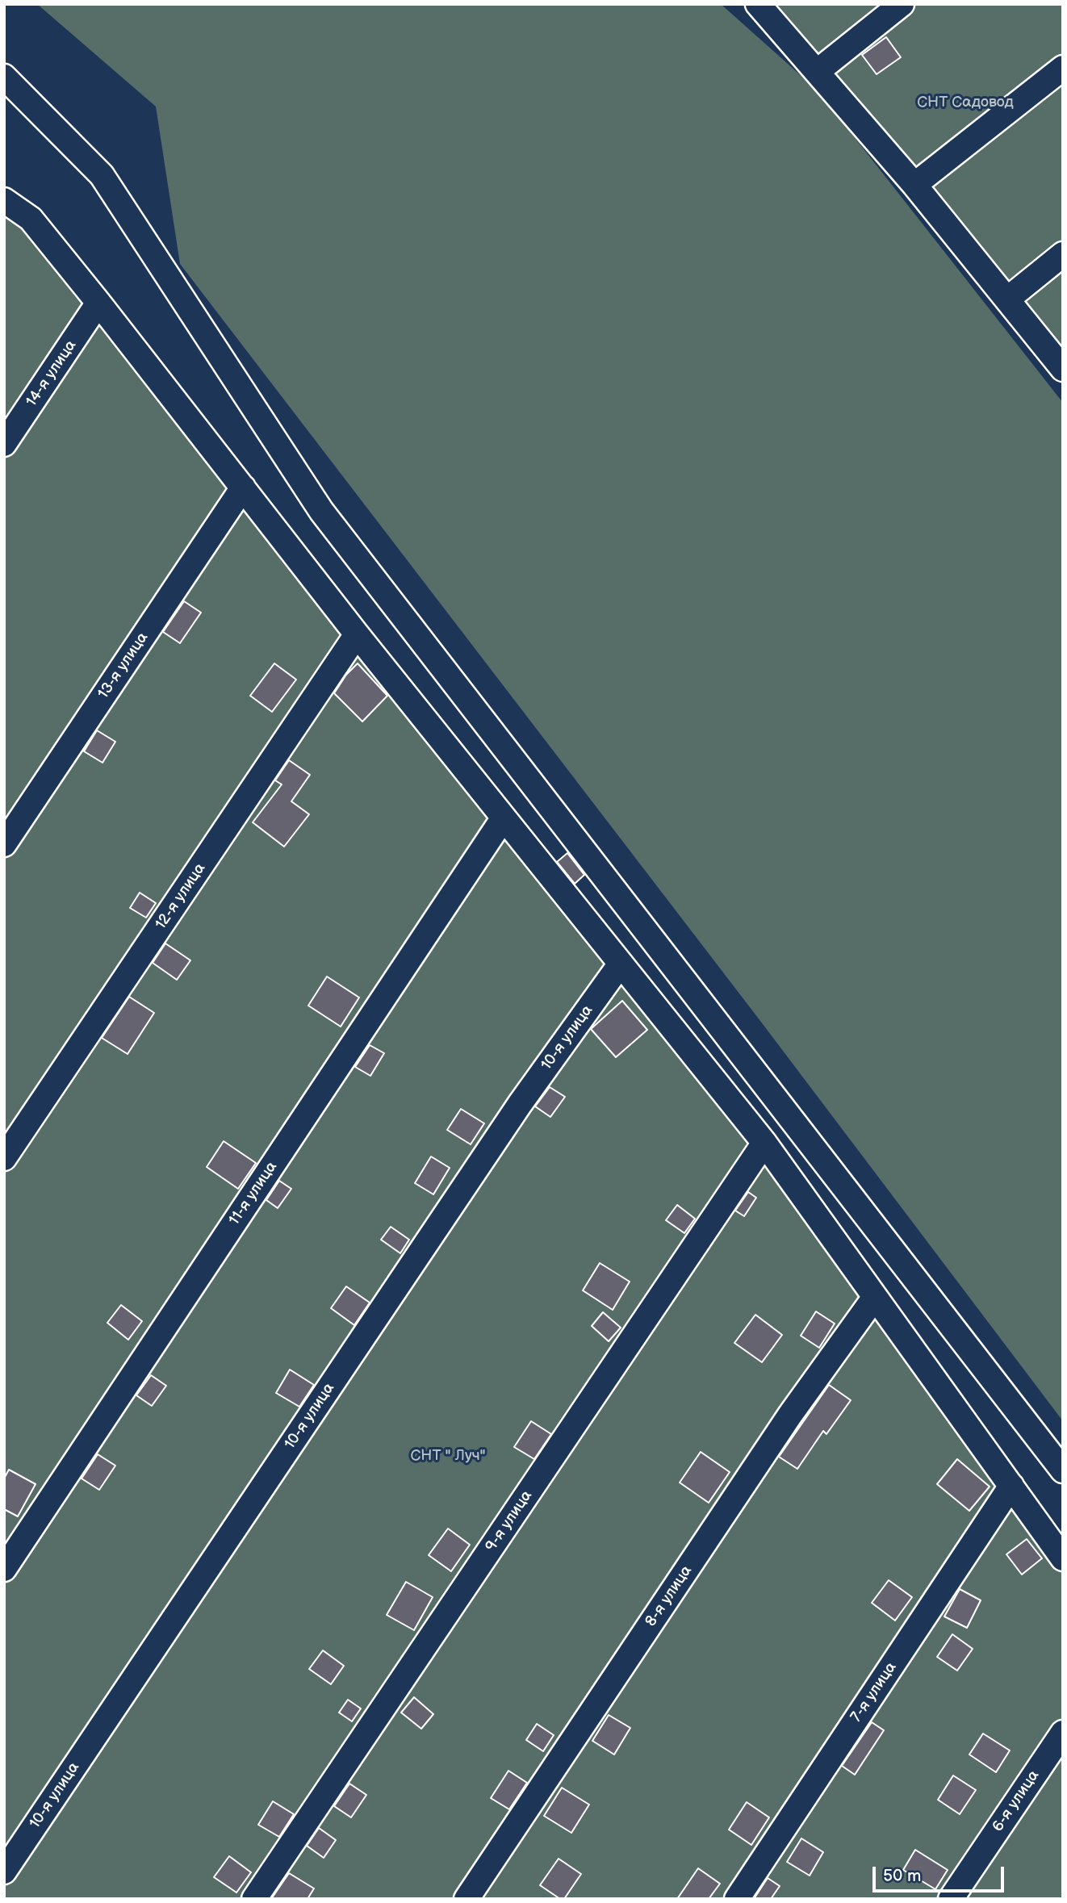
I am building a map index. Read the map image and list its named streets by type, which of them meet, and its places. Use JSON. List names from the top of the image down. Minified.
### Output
{"streets":{"street":["14-я улица","13-я улица","12-я улица","10-я улица","11-я улица","9-я улица","8-я улица","7-я улица","6-я улица"]},"parks":["СНТ Садовод","СНТ \" Луч\""],"scale_bar":"50 m"}
